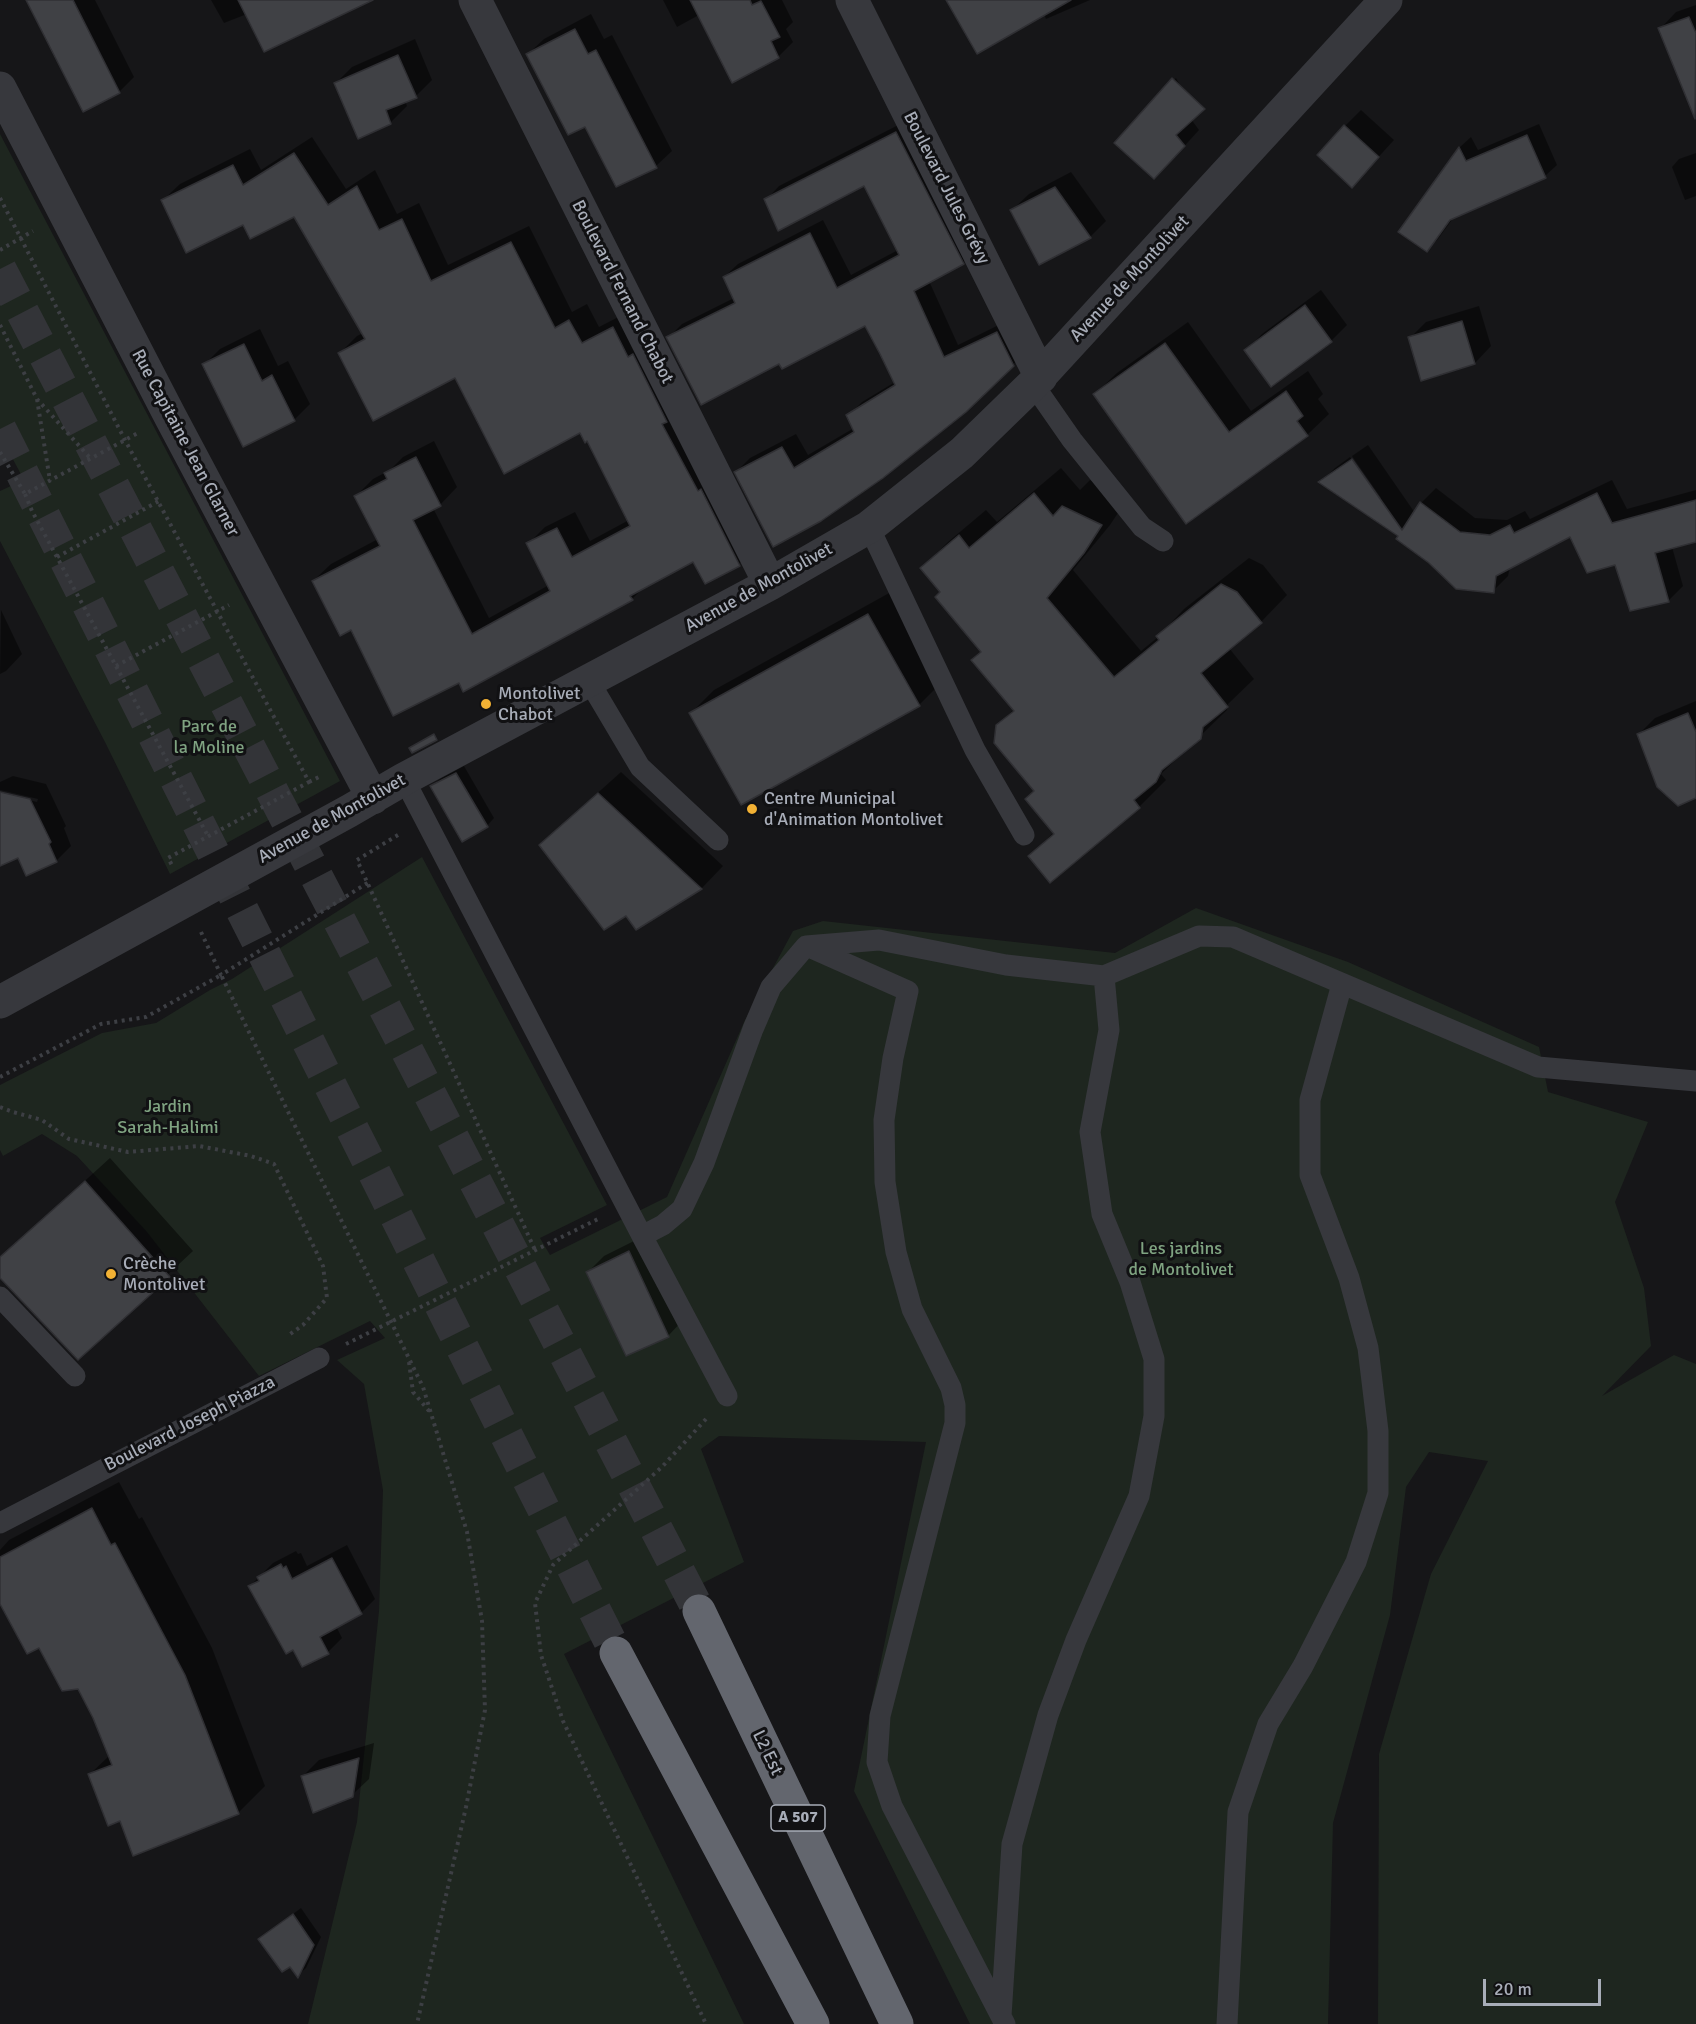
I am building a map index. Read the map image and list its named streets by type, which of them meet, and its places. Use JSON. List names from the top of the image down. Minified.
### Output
{"streets":{"highway":["L2 Est","A 507"],"street":["Boulevard Jules Grévy","Avenue de Montolivet","Boulevard Fernand Chabot","Rue Capitaine Jean Glarner"],"lane":["Boulevard Joseph Piazza"]},"crossings":[["Boulevard Jules Grévy","Avenue de Montolivet"],["Avenue de Montolivet","Boulevard Fernand Chabot"],["Avenue de Montolivet","Rue Capitaine Jean Glarner"]],"parks":["Parc de la Moline","Jardin Sarah-Halimi","Les jardins de Montolivet"],"places":["Montolivet Chabot","Centre Municipal d'Animation Montolivet","Crèche Montolivet"],"scale_bar":"20 m"}
